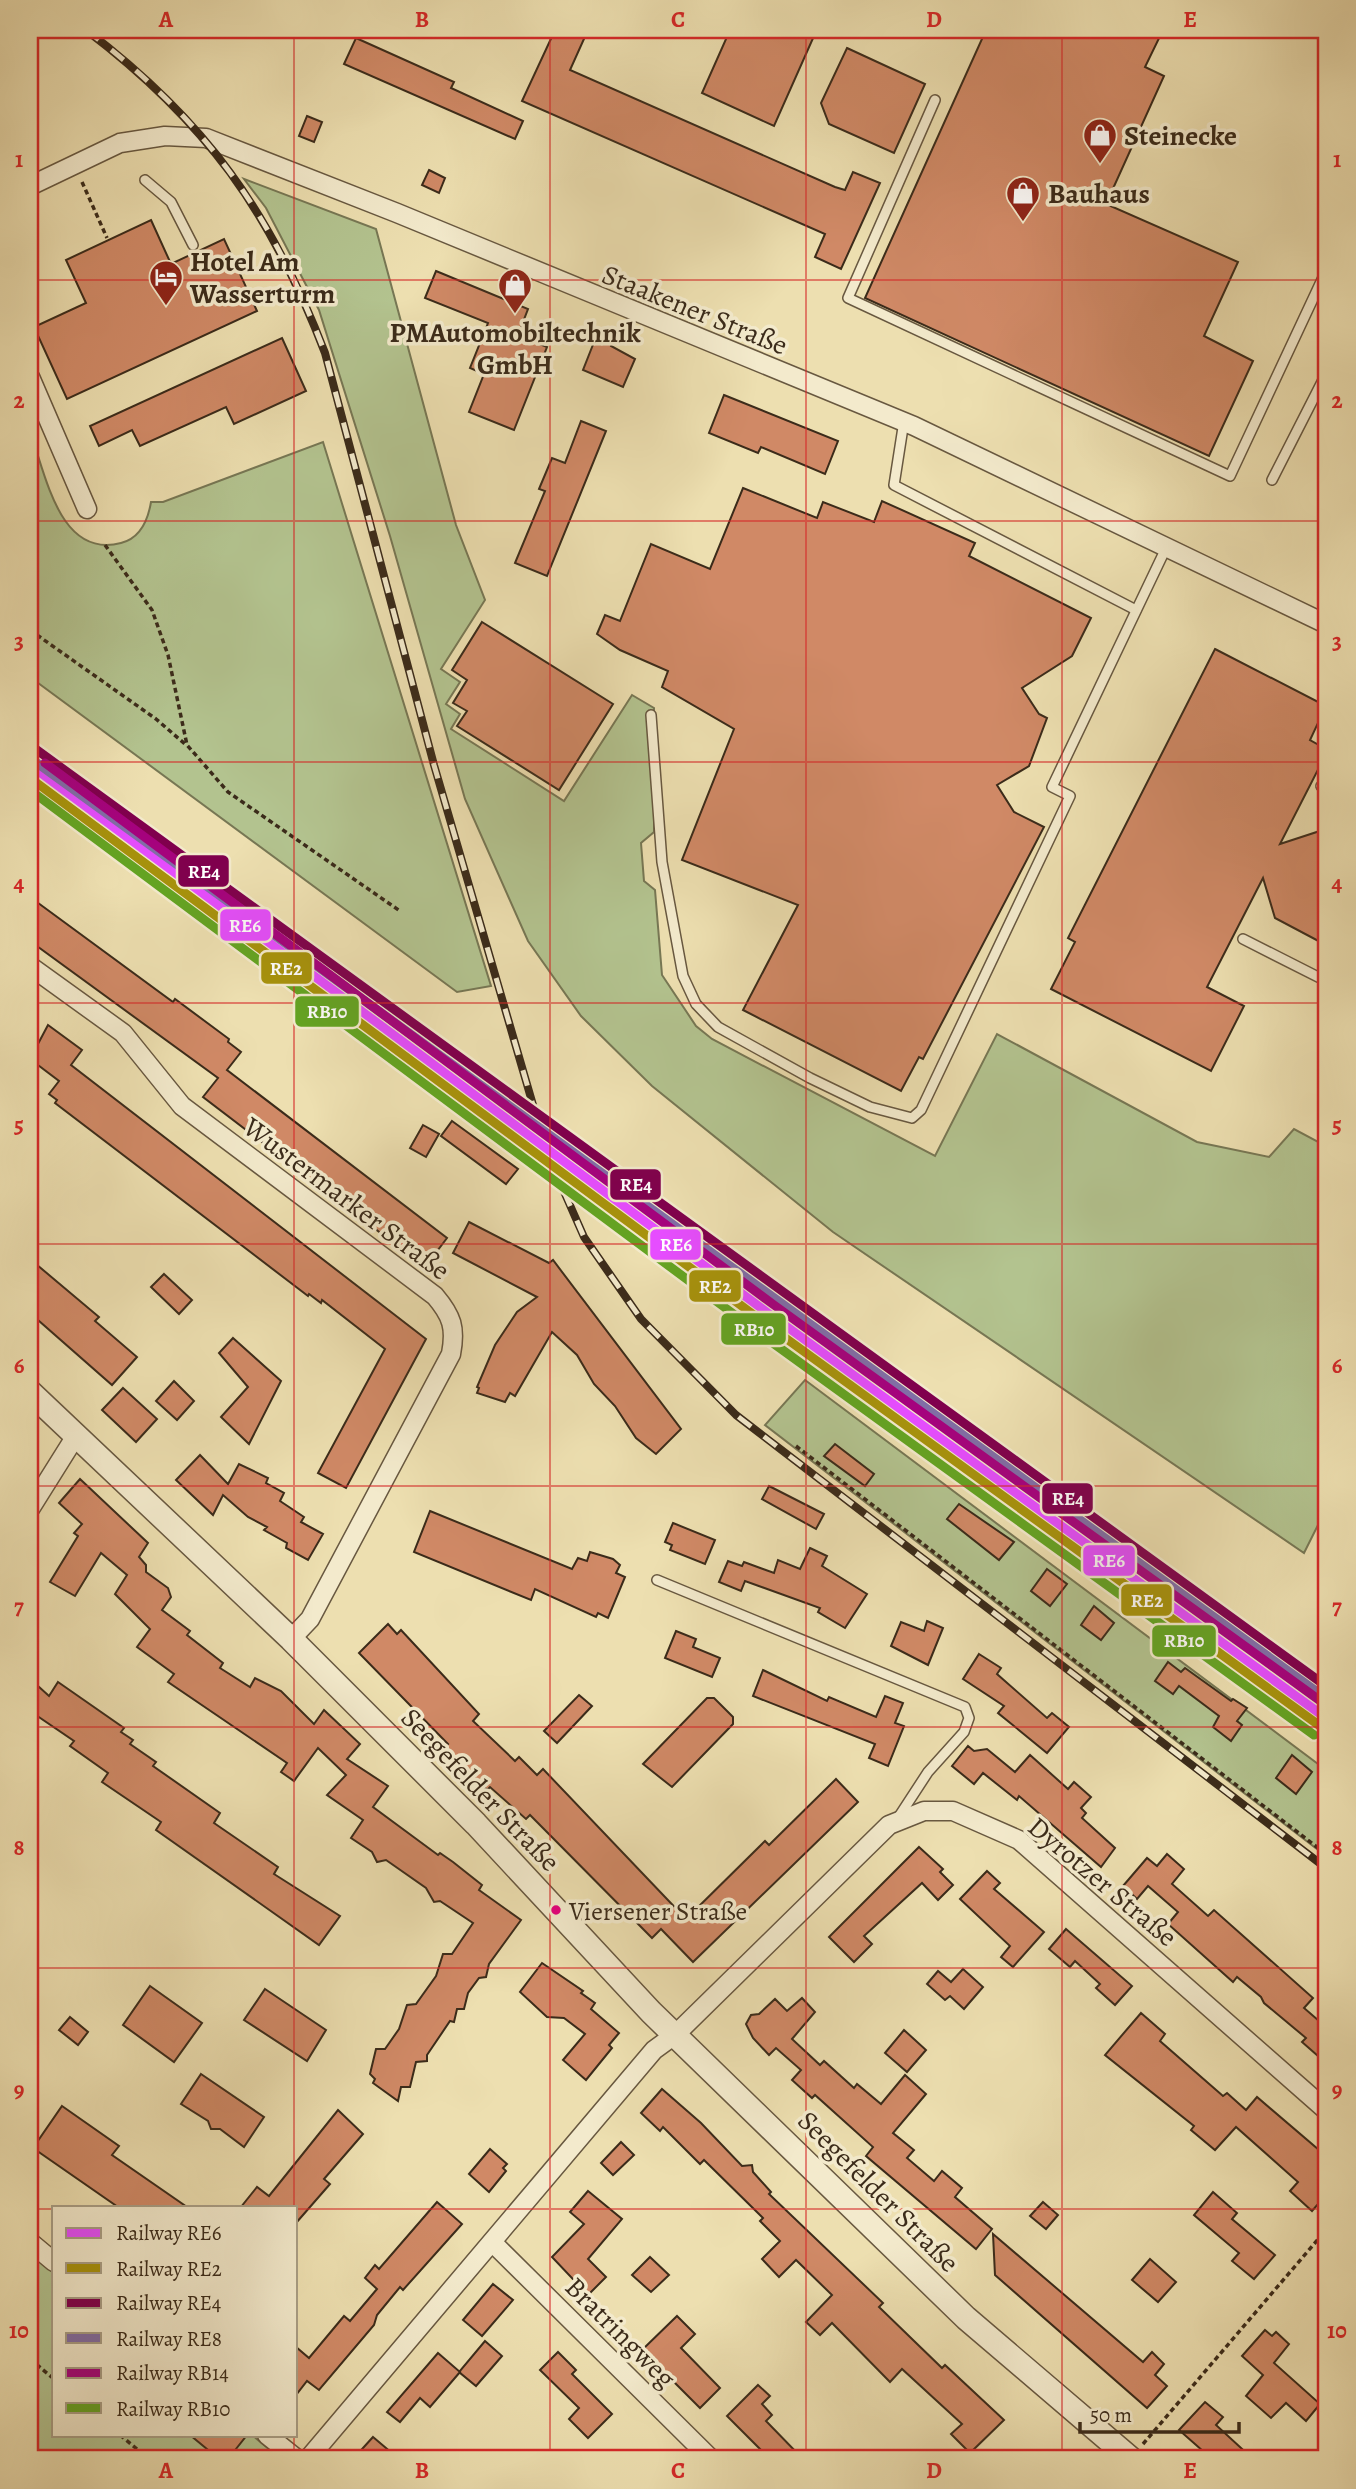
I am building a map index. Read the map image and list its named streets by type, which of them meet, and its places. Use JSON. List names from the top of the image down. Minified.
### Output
{"streets":{"street":["Staakener Straße","Wustermarker Straße","Seegefelder Straße","Dyrotzer Straße","Bratringweg"]},"crossings":[["Wustermarker Straße","Seegefelder Straße"],["Seegefelder Straße","Dyrotzer Straße"]],"places":{"shop":["Steinecke","Bauhaus","PMAutomobiltechnik GmbH"],"hotel":["Hotel Am Wasserturm"],"other":["Viersener Straße"]},"lines":["rail line RE4","rail line RE8","rail line RB14","rail line RE6","rail line RE2","rail line RB10"],"legend":["Railway RE6","Railway RE2","Railway RE4","Railway RE8","Railway RB14","Railway RB10"],"scale_bar":"50 m","grid":{"columns":["A","B","C","D","E"],"rows":["1","2","3","4","5","6","7","8","9","10"]}}
